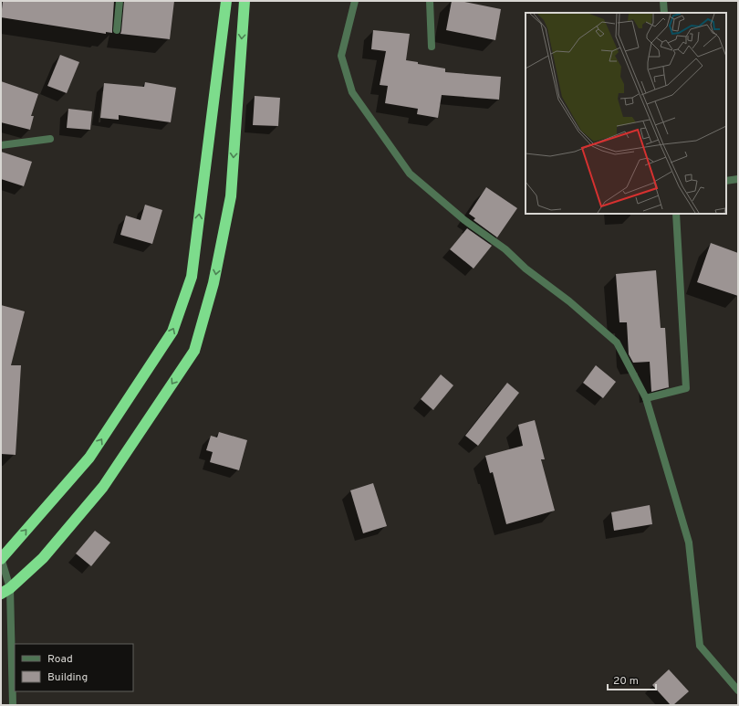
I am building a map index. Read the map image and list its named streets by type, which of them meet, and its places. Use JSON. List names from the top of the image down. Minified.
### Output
{"legend":["Road","Building"],"scale_bar":"20 m"}
